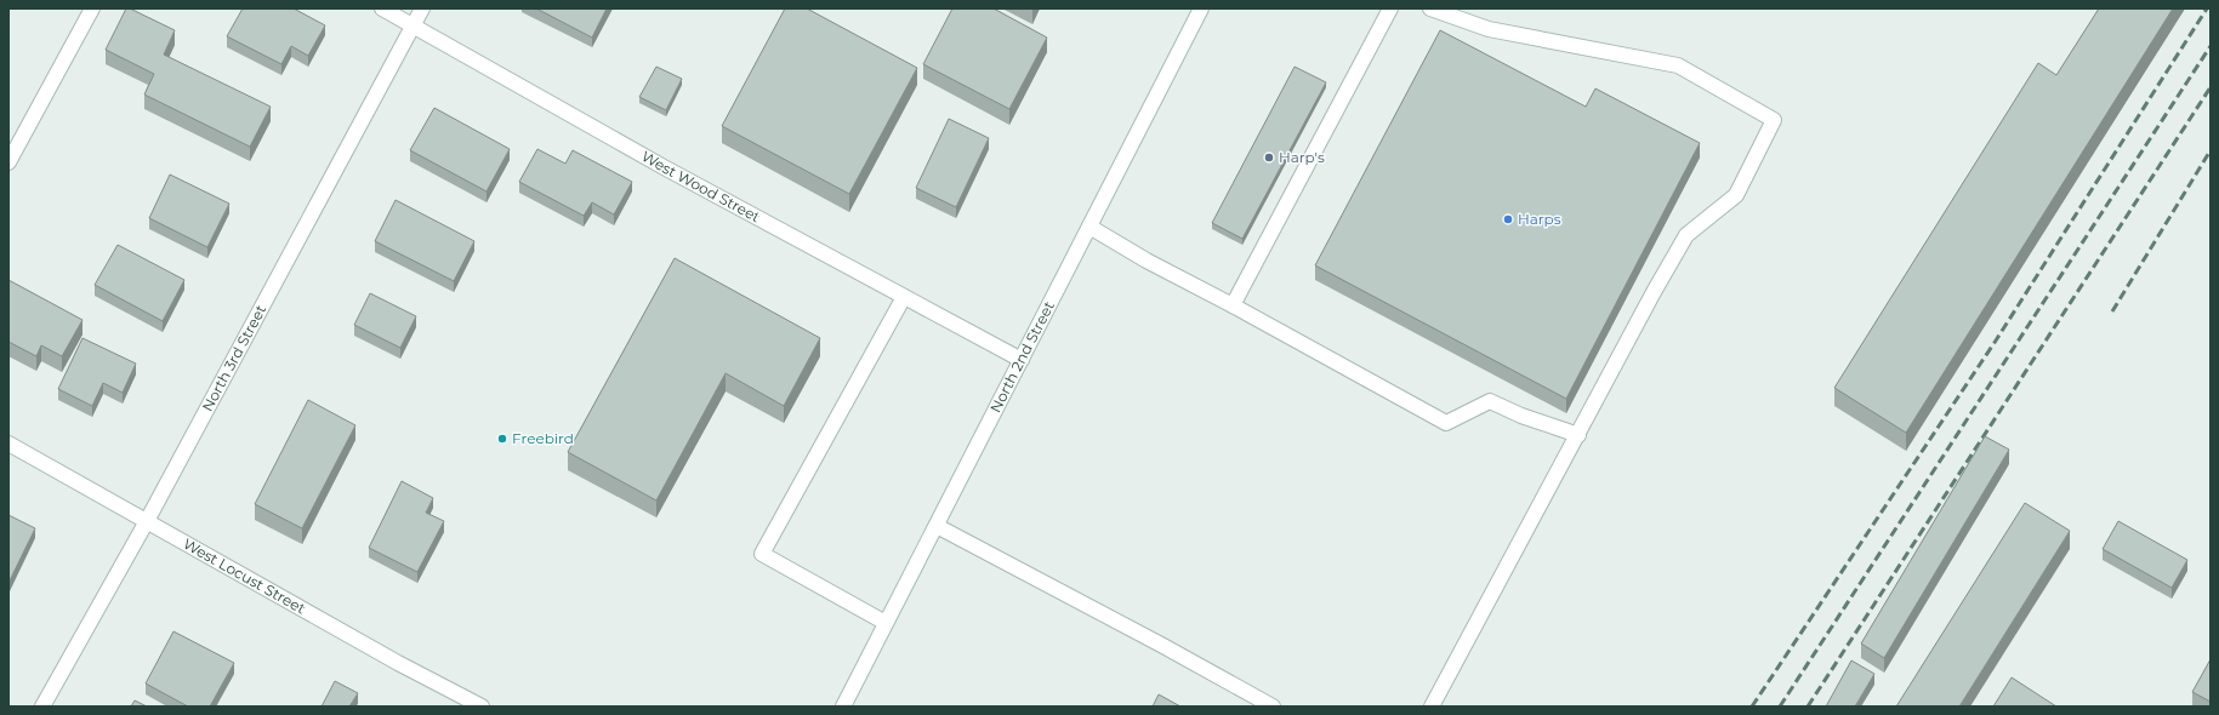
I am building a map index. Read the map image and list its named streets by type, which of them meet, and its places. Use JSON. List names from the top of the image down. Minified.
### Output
{"streets":{"street":["West Wood Street","North 2nd Street","North 3rd Street","West Locust Street"]},"crossings":[["West Wood Street","North 2nd Street"],["West Wood Street","North 3rd Street"],["North 3rd Street","West Locust Street"]],"places":["Harp's","Harps","Freebird"]}
